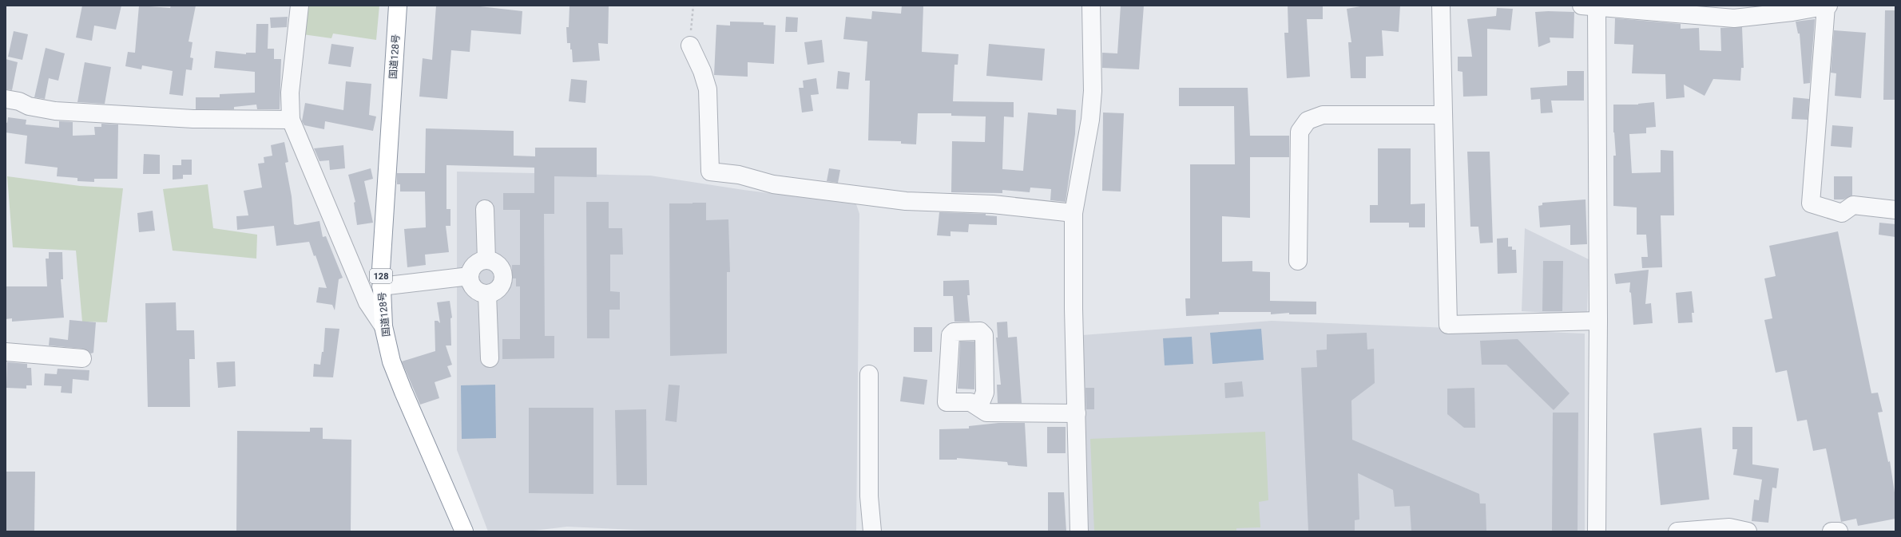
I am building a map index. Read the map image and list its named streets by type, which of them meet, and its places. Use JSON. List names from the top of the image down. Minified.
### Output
{"streets":{"highway":["国道128号","128"]}}
